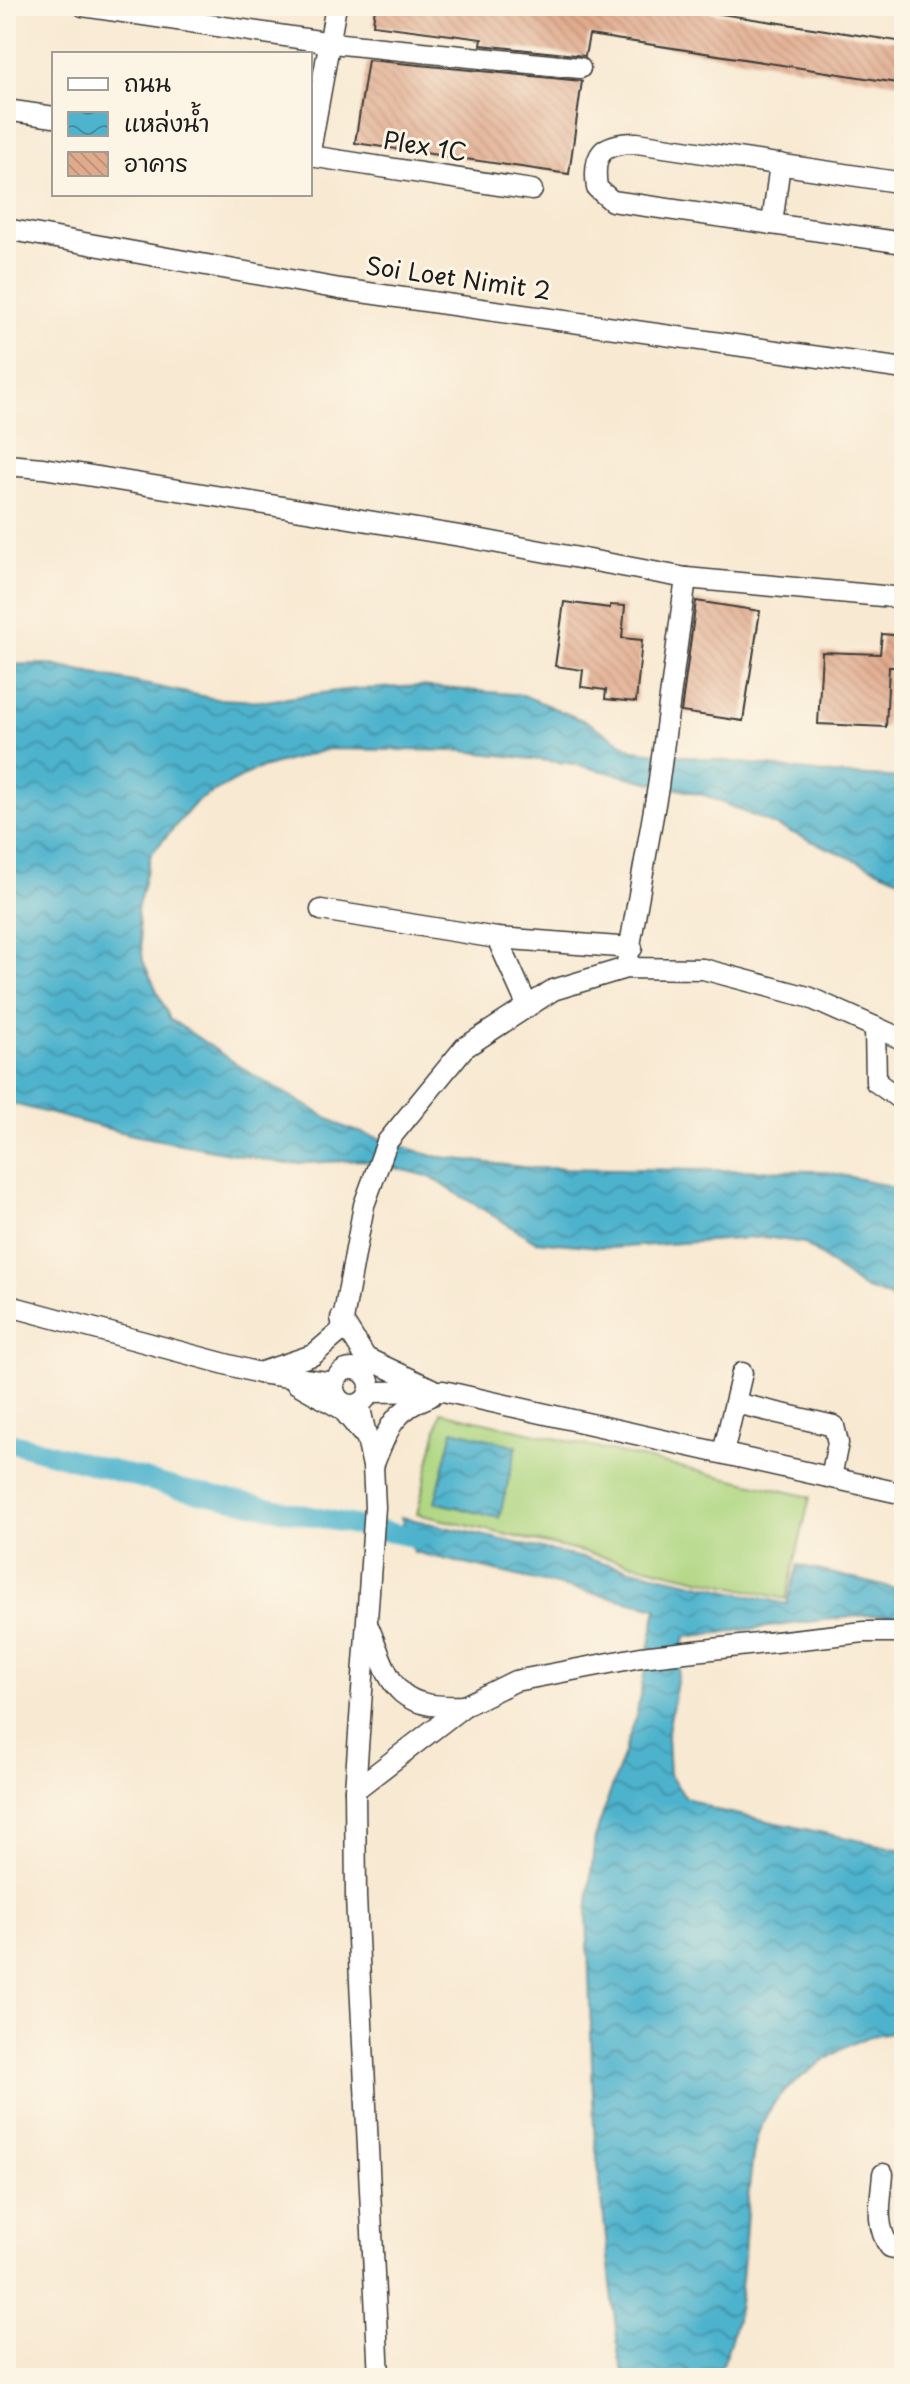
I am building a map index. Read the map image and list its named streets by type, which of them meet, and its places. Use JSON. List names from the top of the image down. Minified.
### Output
{"streets":{"street":["Plex 1C","Soi Loet Nimit 2"]},"legend":["ถนน","แหล่งน้ำ","อาคาร"]}
